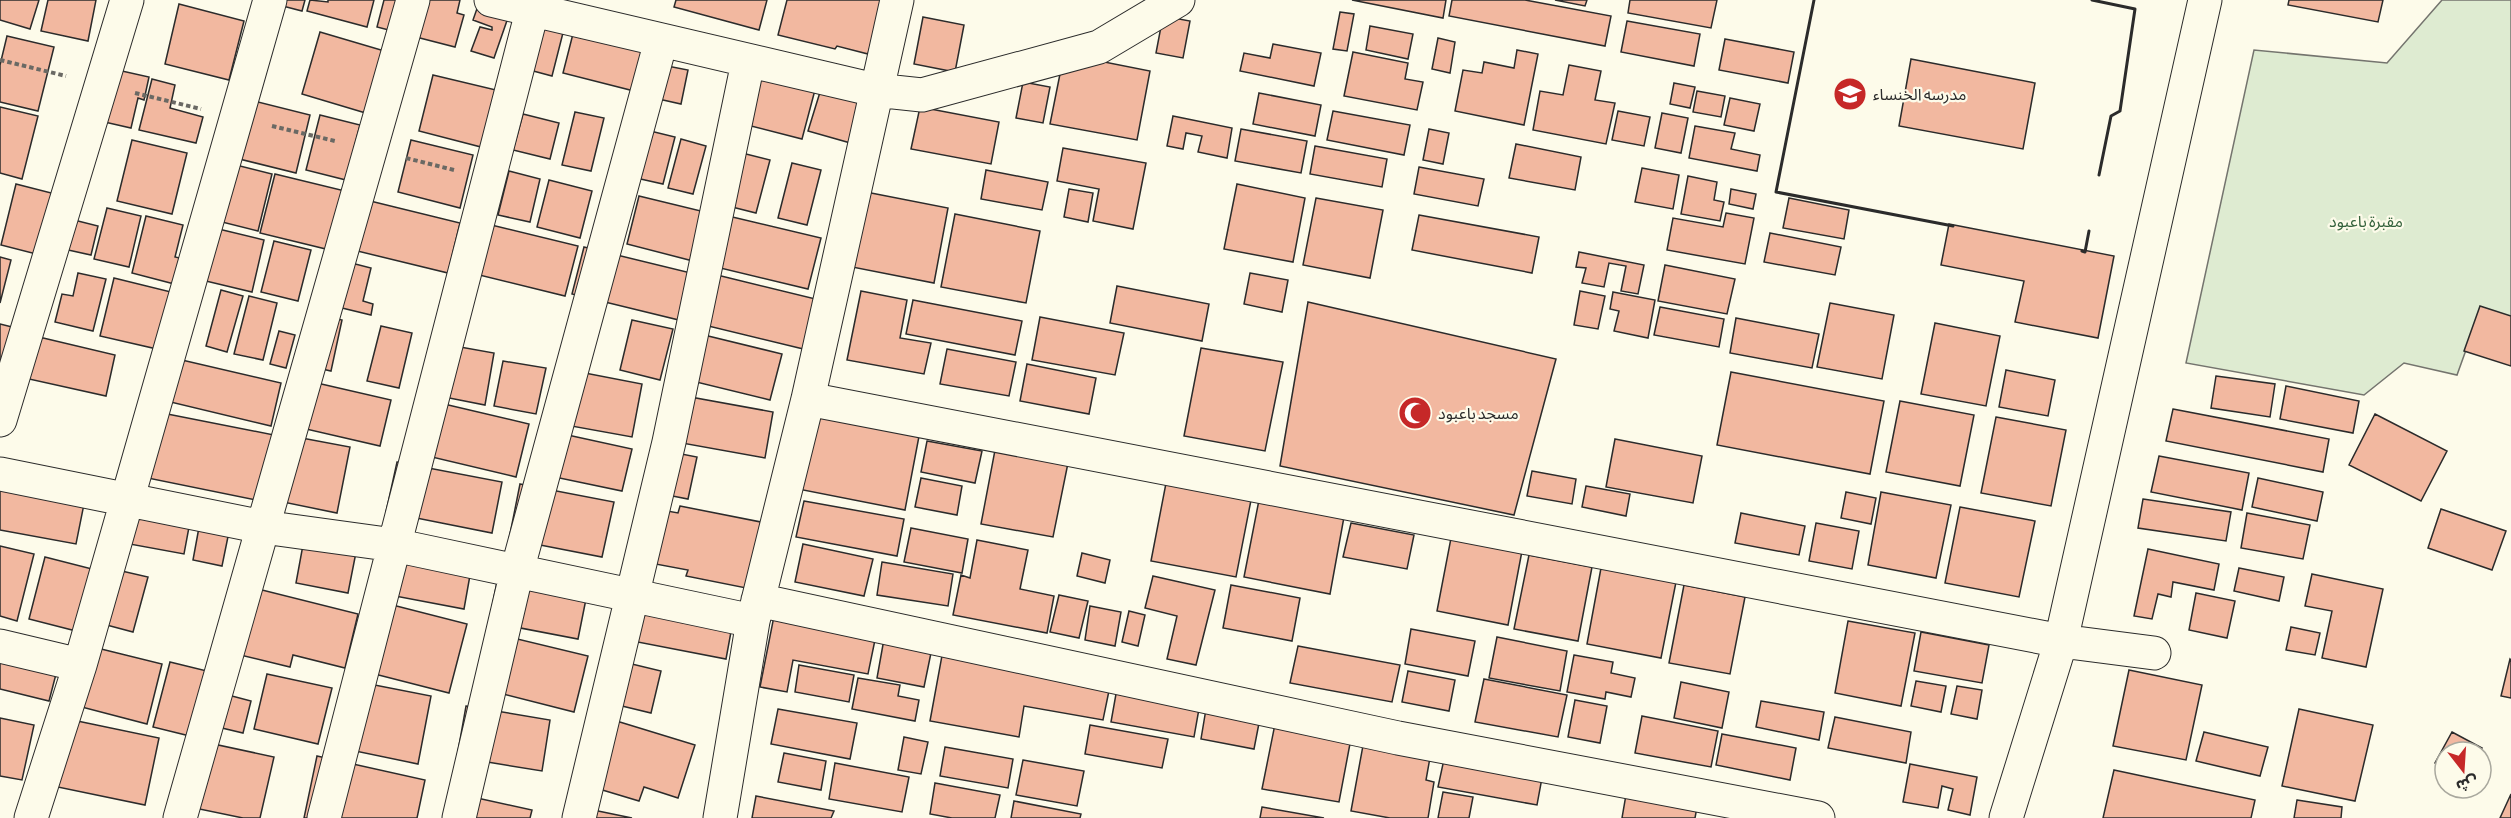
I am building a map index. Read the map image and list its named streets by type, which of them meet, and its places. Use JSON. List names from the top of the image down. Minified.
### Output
{"parks":["مقبرة باعبود"],"places":{"school or university":["مدرسه الخنساء"],"mosque":["مسجد باعبود"]},"north":"bottom"}
